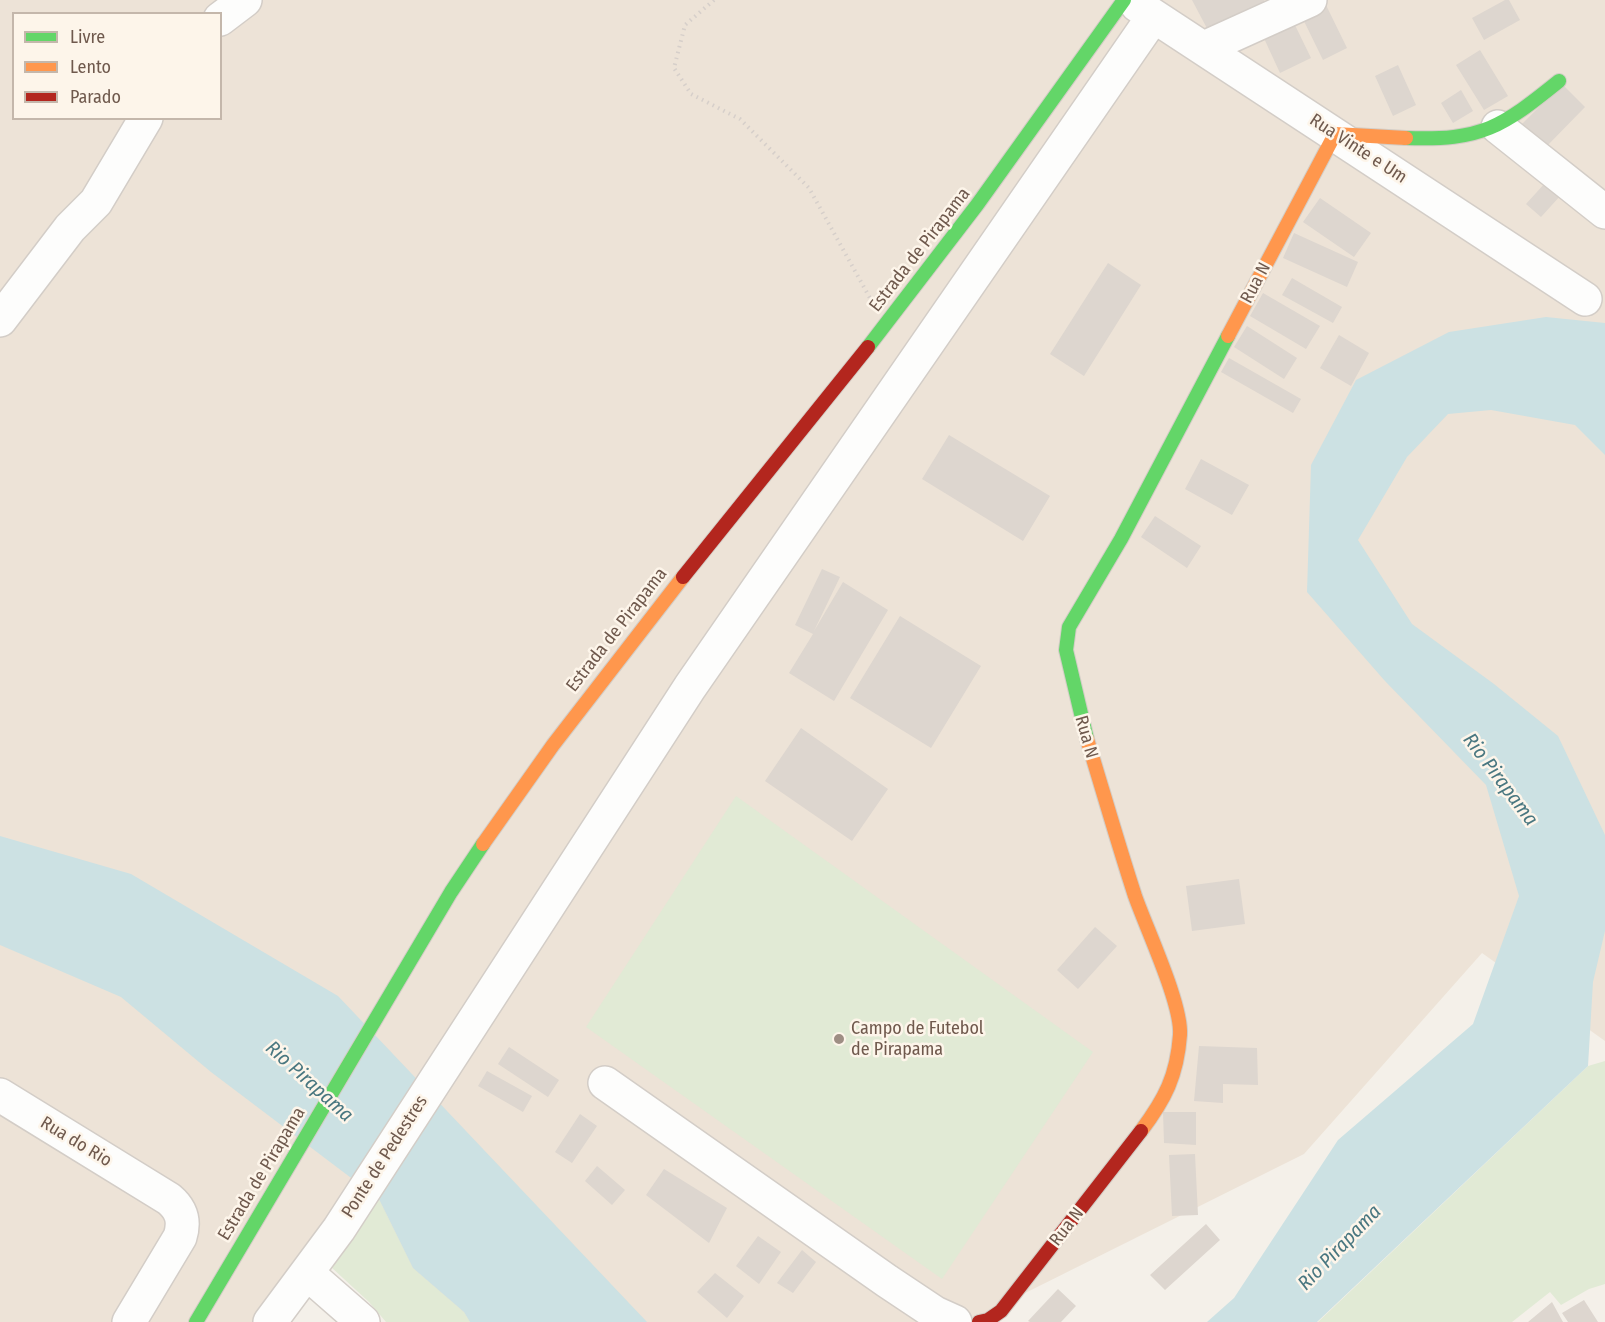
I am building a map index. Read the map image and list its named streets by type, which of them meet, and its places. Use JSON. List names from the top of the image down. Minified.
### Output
{"streets":{"street":["Rua Vinte e Um","Estrada de Pirapama","Rua N","Rua do Rio","Ponte de Pedestres"]},"crossings":[["Rua Vinte e Um","Rua N"],["Rua Vinte e Um","Ponte de Pedestres"]],"water":["Rio Pirapama"],"places":["Campo de Futebol de Pirapama"],"legend":["Livre","Lento","Parado"]}
